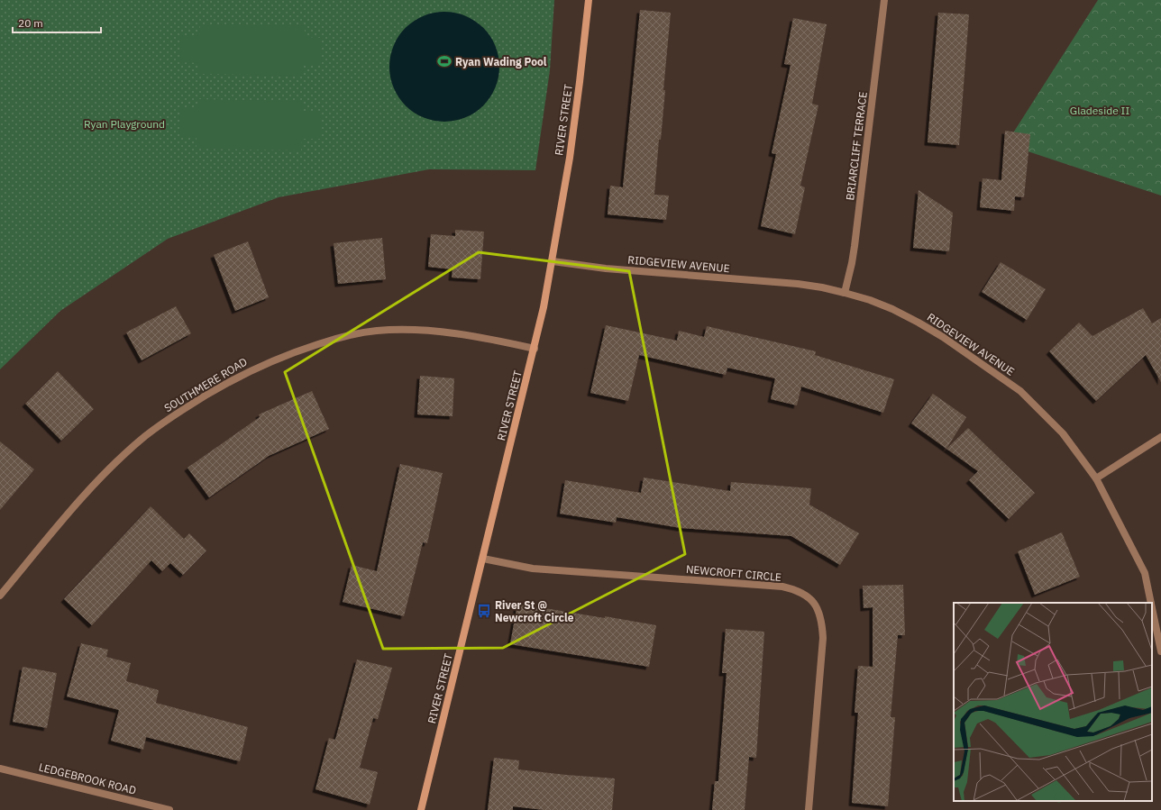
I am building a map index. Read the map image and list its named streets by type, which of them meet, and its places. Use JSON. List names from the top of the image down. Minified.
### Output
{"streets":{"main road":["RIVER STREET"],"street":["BRIARCLIFF TERRACE","RIDGEVIEW AVENUE","SOUTHMERE ROAD","NEWCROFT CIRCLE","LEDGEBROOK ROAD"]},"crossings":[["RIVER STREET","RIDGEVIEW AVENUE"],["RIVER STREET","SOUTHMERE ROAD"],["RIVER STREET","NEWCROFT CIRCLE"],["BRIARCLIFF TERRACE","RIDGEVIEW AVENUE"]],"parks":["Gladeside II","Ryan Playground"],"places":{"sports":["Ryan Wading Pool"],"bus stop":["River St @ Newcroft Circle"]},"scale_bar":"20 m"}
